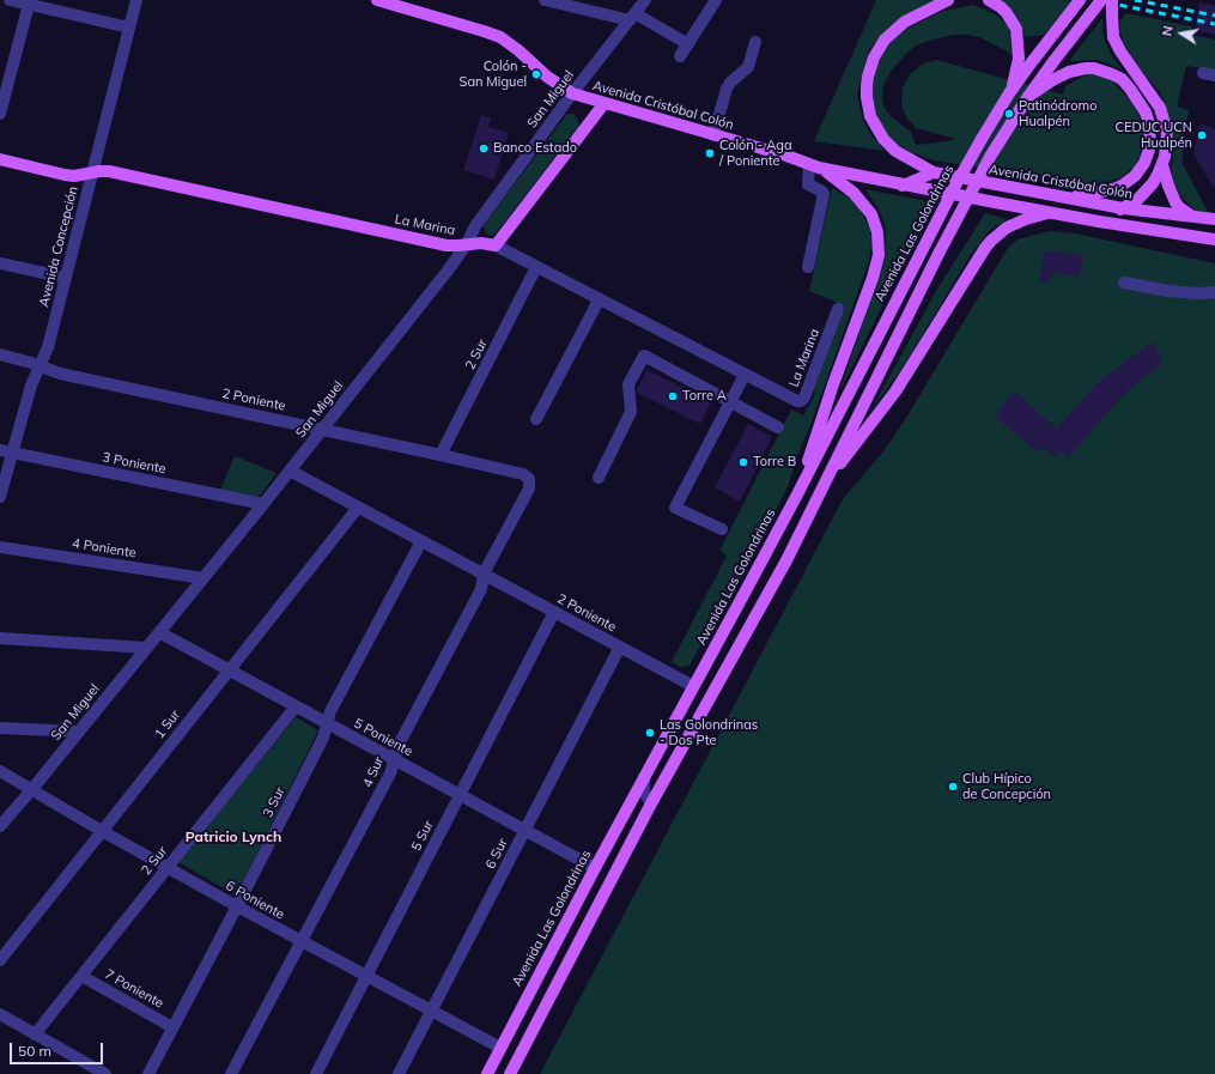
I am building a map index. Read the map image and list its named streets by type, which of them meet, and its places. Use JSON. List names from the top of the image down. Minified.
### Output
{"streets":{"main road":["Avenida Cristóbal Colón","La Marina","Avenida Las Golondrinas"],"street":["San Miguel","Avenida Concepción","2 Sur","2 Poniente","3 Poniente","4 Poniente","1 Sur","5 Poniente","4 Sur","3 Sur","5 Sur","6 Sur","6 Poniente","7 Poniente"]},"crossings":[["San Miguel","Avenida Cristóbal Colón"],["San Miguel","La Marina"],["San Miguel","2 Poniente"],["San Miguel","3 Poniente"],["San Miguel","4 Poniente"],["San Miguel","5 Poniente"],["San Miguel","6 Poniente"],["La Marina","Avenida Concepción"],["La Marina","2 Sur"],["Avenida Las Golondrinas","2 Poniente"],["Avenida Las Golondrinas","5 Poniente"],["Avenida Las Golondrinas","6 Poniente"],["Avenida Concepción","2 Poniente"],["Avenida Concepción","3 Poniente"],["2 Sur","2 Poniente"],["2 Sur","5 Poniente"],["2 Sur","6 Poniente"],["2 Sur","7 Poniente"],["2 Poniente","1 Sur"],["2 Poniente","4 Sur"],["2 Poniente","3 Sur"],["2 Poniente","5 Sur"],["2 Poniente","6 Sur"],["1 Sur","5 Poniente"],["1 Sur","6 Poniente"],["5 Poniente","4 Sur"],["5 Poniente","3 Sur"],["5 Poniente","5 Sur"],["5 Poniente","6 Sur"],["4 Sur","6 Poniente"],["3 Sur","6 Poniente"],["3 Sur","7 Poniente"],["5 Sur","6 Poniente"],["6 Sur","6 Poniente"]],"districts":["Patricio Lynch"],"places":["Colón - San Miguel","Patinódromo Hualpén","CEDUC UCN Hualpén","Banco Estado","Colón - Aga / Poniente","Torre A","Torre B","Las Golondrinas - Dos Pte","Club Hípico de Concepción"],"scale_bar":"50 m","north":"left"}
